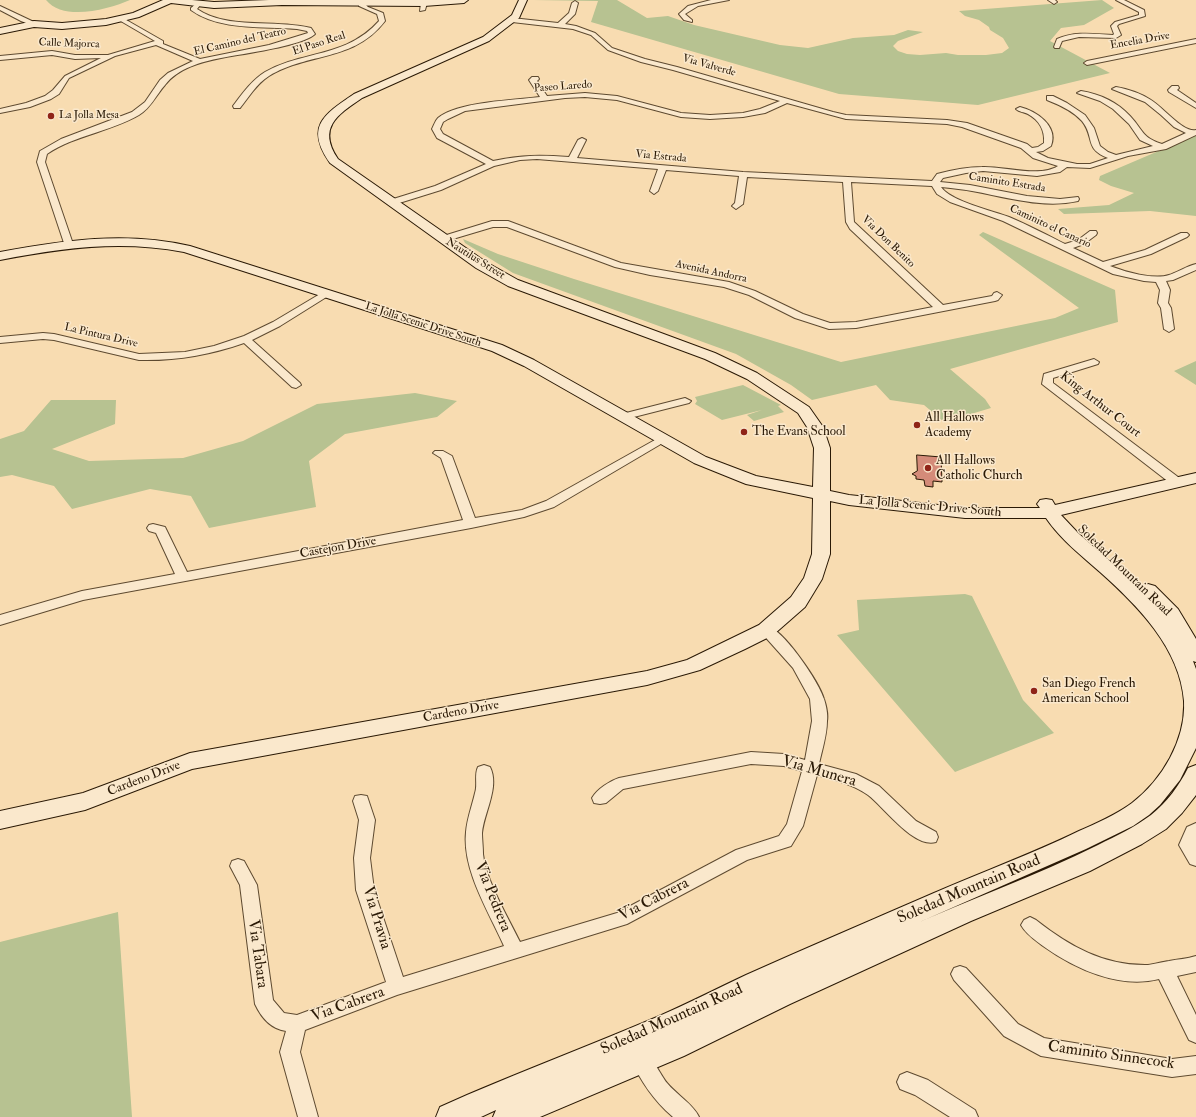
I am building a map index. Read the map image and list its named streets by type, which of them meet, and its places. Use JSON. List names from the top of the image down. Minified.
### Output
{"streets":{"main road":["Nautilus Street","La Jolla Scenic Drive South","Soledad Mountain Road","Cardeno Drive"],"street":["Encelia Drive","El Camino del Teatro","Calle Majorca","El Paso Real","Via Valverde","Paseo Laredo","Via Estrada","Caminito Estrada","Caminito el Canario","Via Don Benito","Avenida Andorra","La Pintura Drive","King Arthur Court","Castejon Drive","Via Munera","Via Pedrera","Via Cabrera","Via Pravia","Via Tabara","Caminito Sinnecock"]},"crossings":[["El Camino del Teatro","La Jolla Scenic Drive South"],["Via Valverde","Paseo Laredo"],["Via Valverde","Nautilus Street"],["Paseo Laredo","Via Estrada"],["Via Estrada","Caminito Estrada"],["Via Estrada","Caminito el Canario"],["Via Estrada","Via Don Benito"],["Via Estrada","Nautilus Street"],["Caminito Estrada","Caminito el Canario"],["Via Don Benito","Avenida Andorra"],["Nautilus Street","Avenida Andorra"],["Nautilus Street","La Jolla Scenic Drive South"],["Nautilus Street","Cardeno Drive"],["La Jolla Scenic Drive South","La Pintura Drive"],["La Jolla Scenic Drive South","King Arthur Court"],["La Jolla Scenic Drive South","Castejon Drive"],["La Jolla Scenic Drive South","Soledad Mountain Road"],["La Jolla Scenic Drive South","Cardeno Drive"],["Cardeno Drive","Via Cabrera"],["Via Munera","Via Cabrera"],["Via Pedrera","Via Cabrera"],["Via Cabrera","Via Pravia"],["Via Cabrera","Via Tabara"]],"places":["La Jolla Mesa","All Hallows Academy","The Evans School","All Hallows Catholic Church","San Diego French American School"]}
